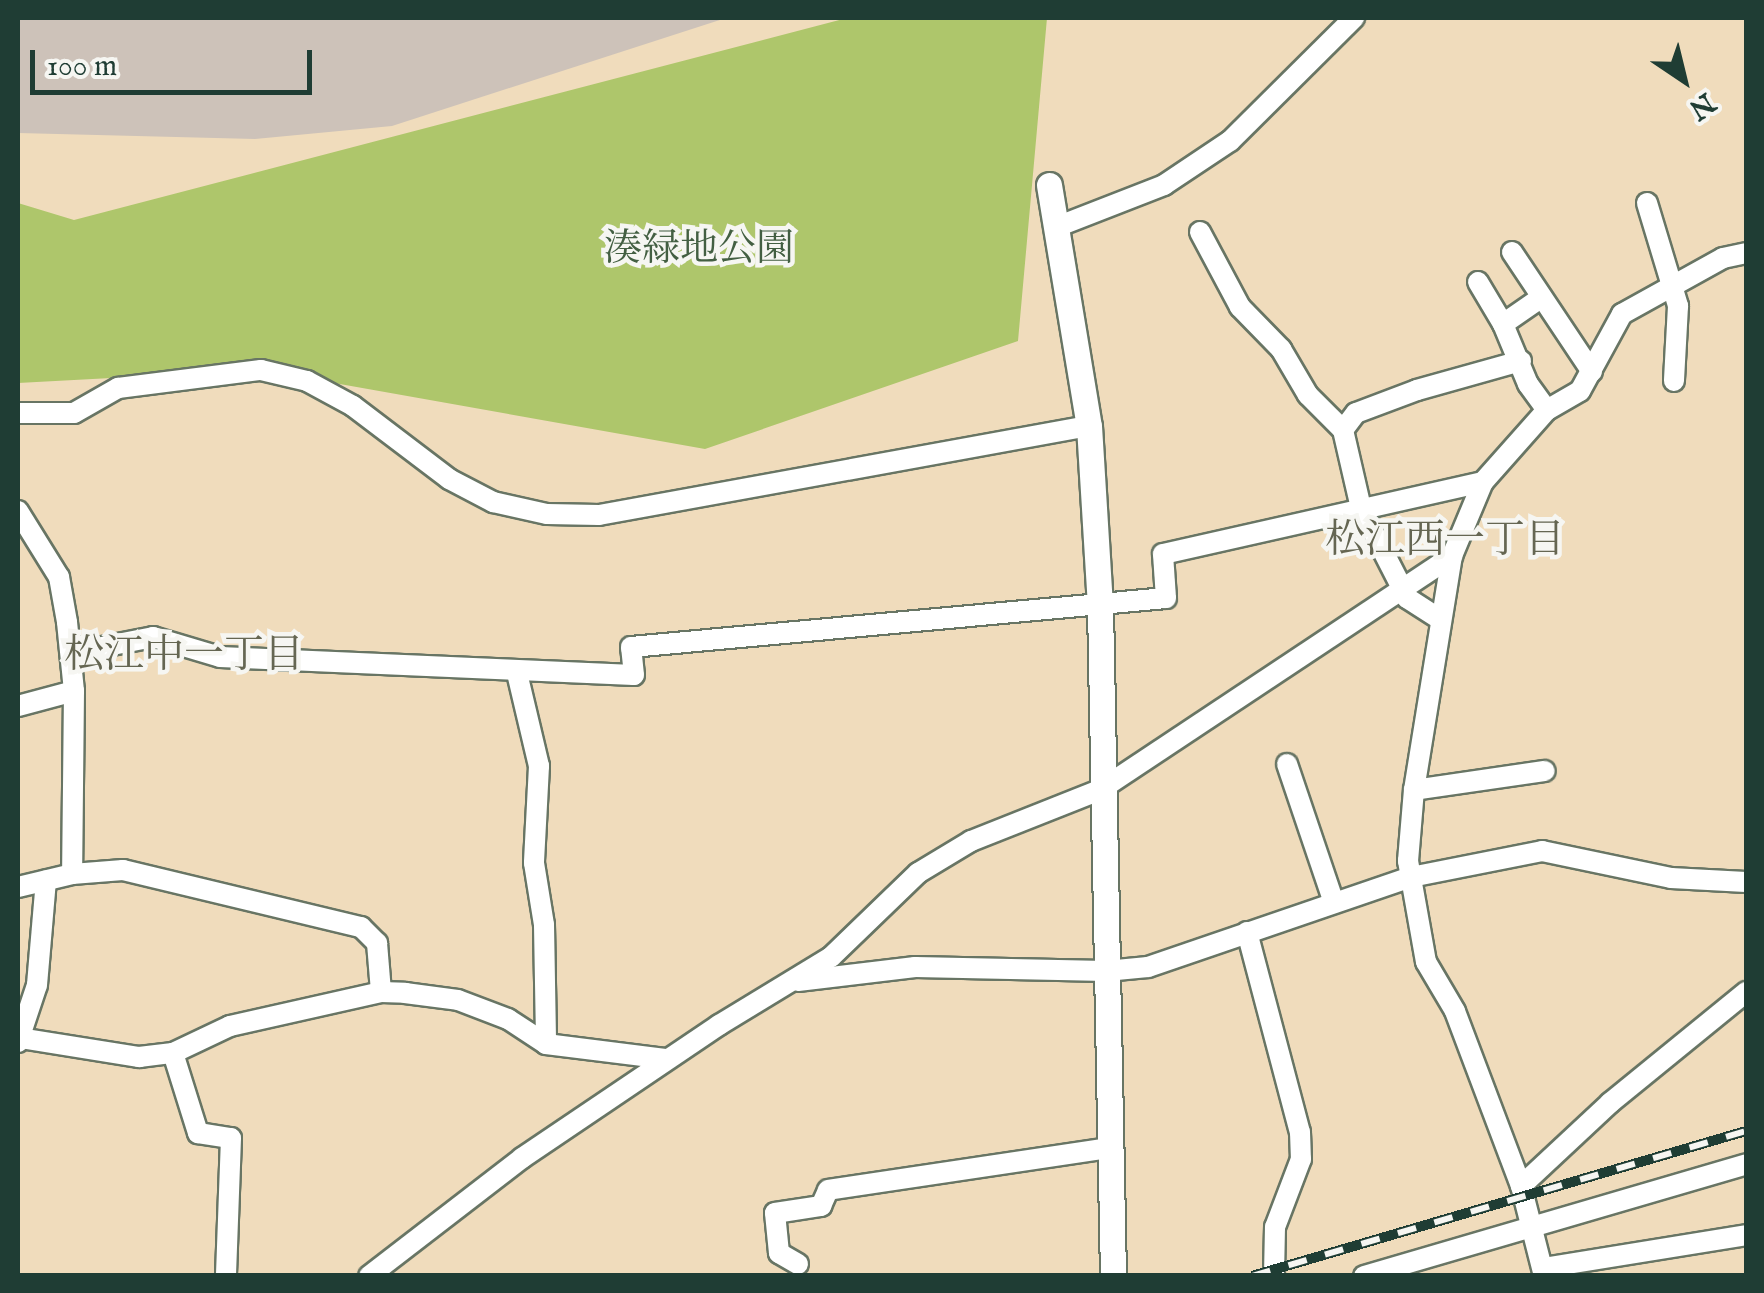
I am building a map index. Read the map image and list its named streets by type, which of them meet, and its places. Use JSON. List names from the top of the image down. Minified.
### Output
{"districts":["松江西一丁目","松江中一丁目"],"parks":["湊緑地公園"],"scale_bar":"100 m","north":"bottom right"}
